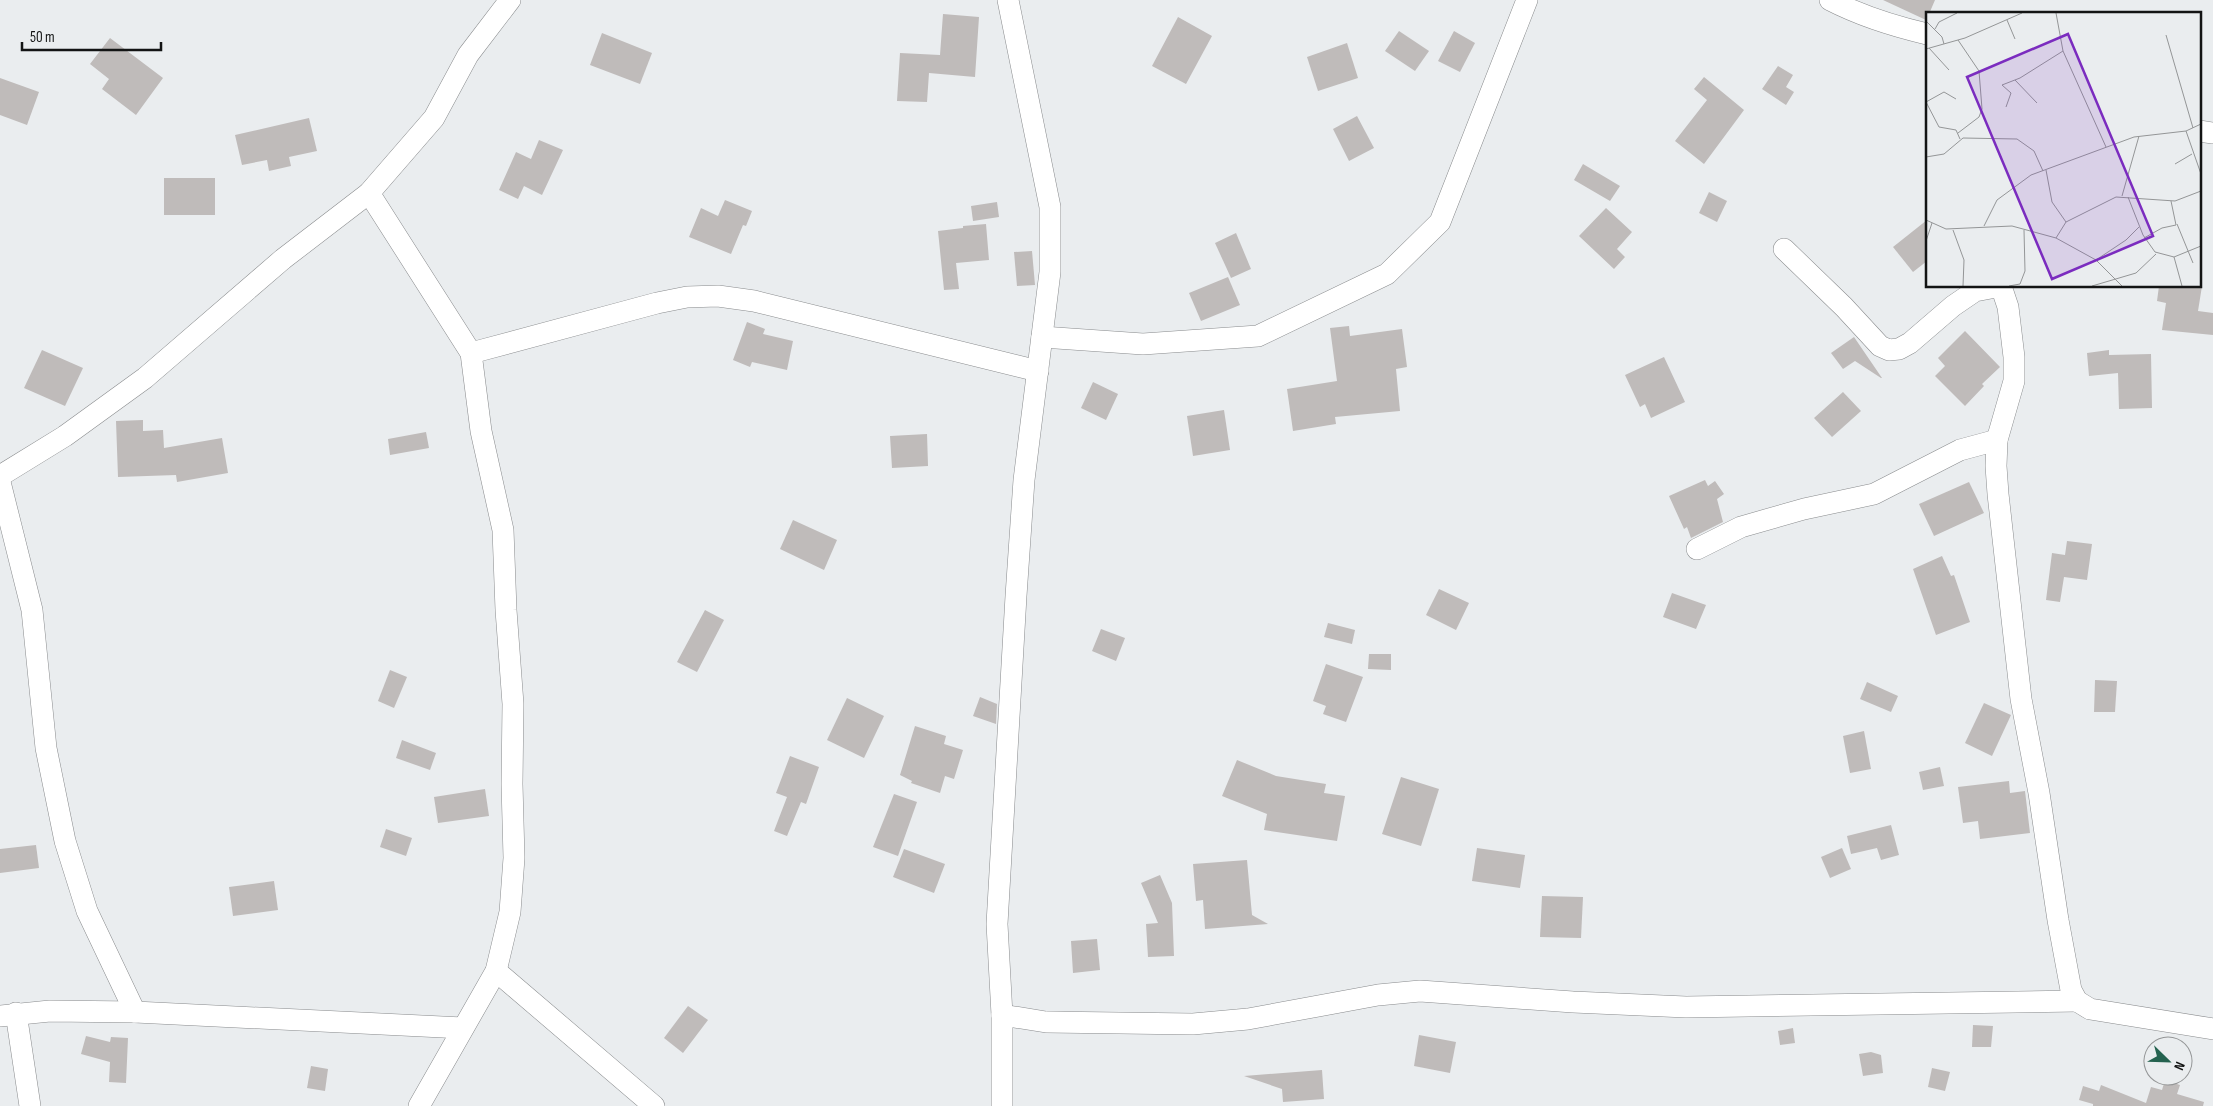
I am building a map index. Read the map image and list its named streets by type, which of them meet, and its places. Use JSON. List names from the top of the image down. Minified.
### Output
{"scale_bar":"50 m","north":"bottom right"}
